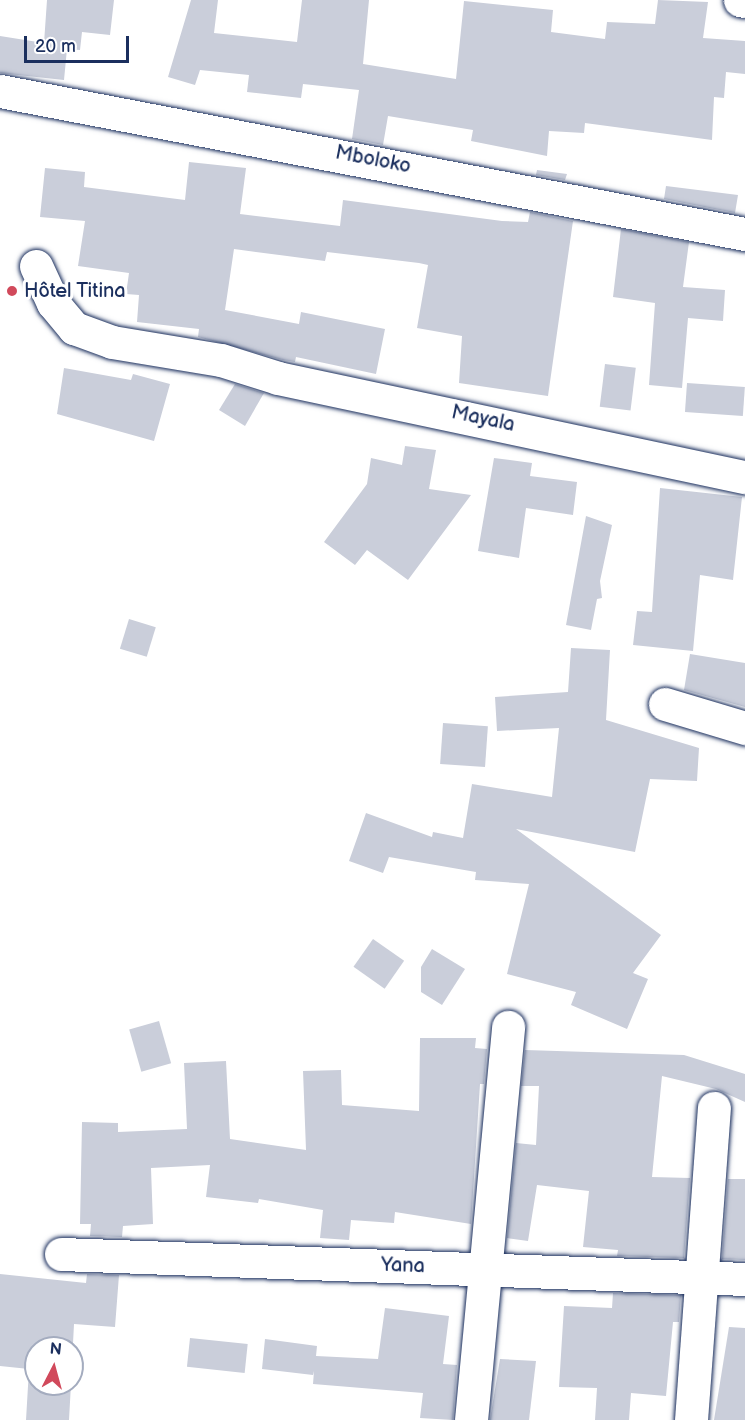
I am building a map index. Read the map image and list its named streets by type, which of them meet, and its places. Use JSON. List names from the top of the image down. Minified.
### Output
{"streets":{"street":["Mboloko","Mayala","Yana"]},"places":["Hôtel Titina"],"scale_bar":"20 m","north":"top"}
